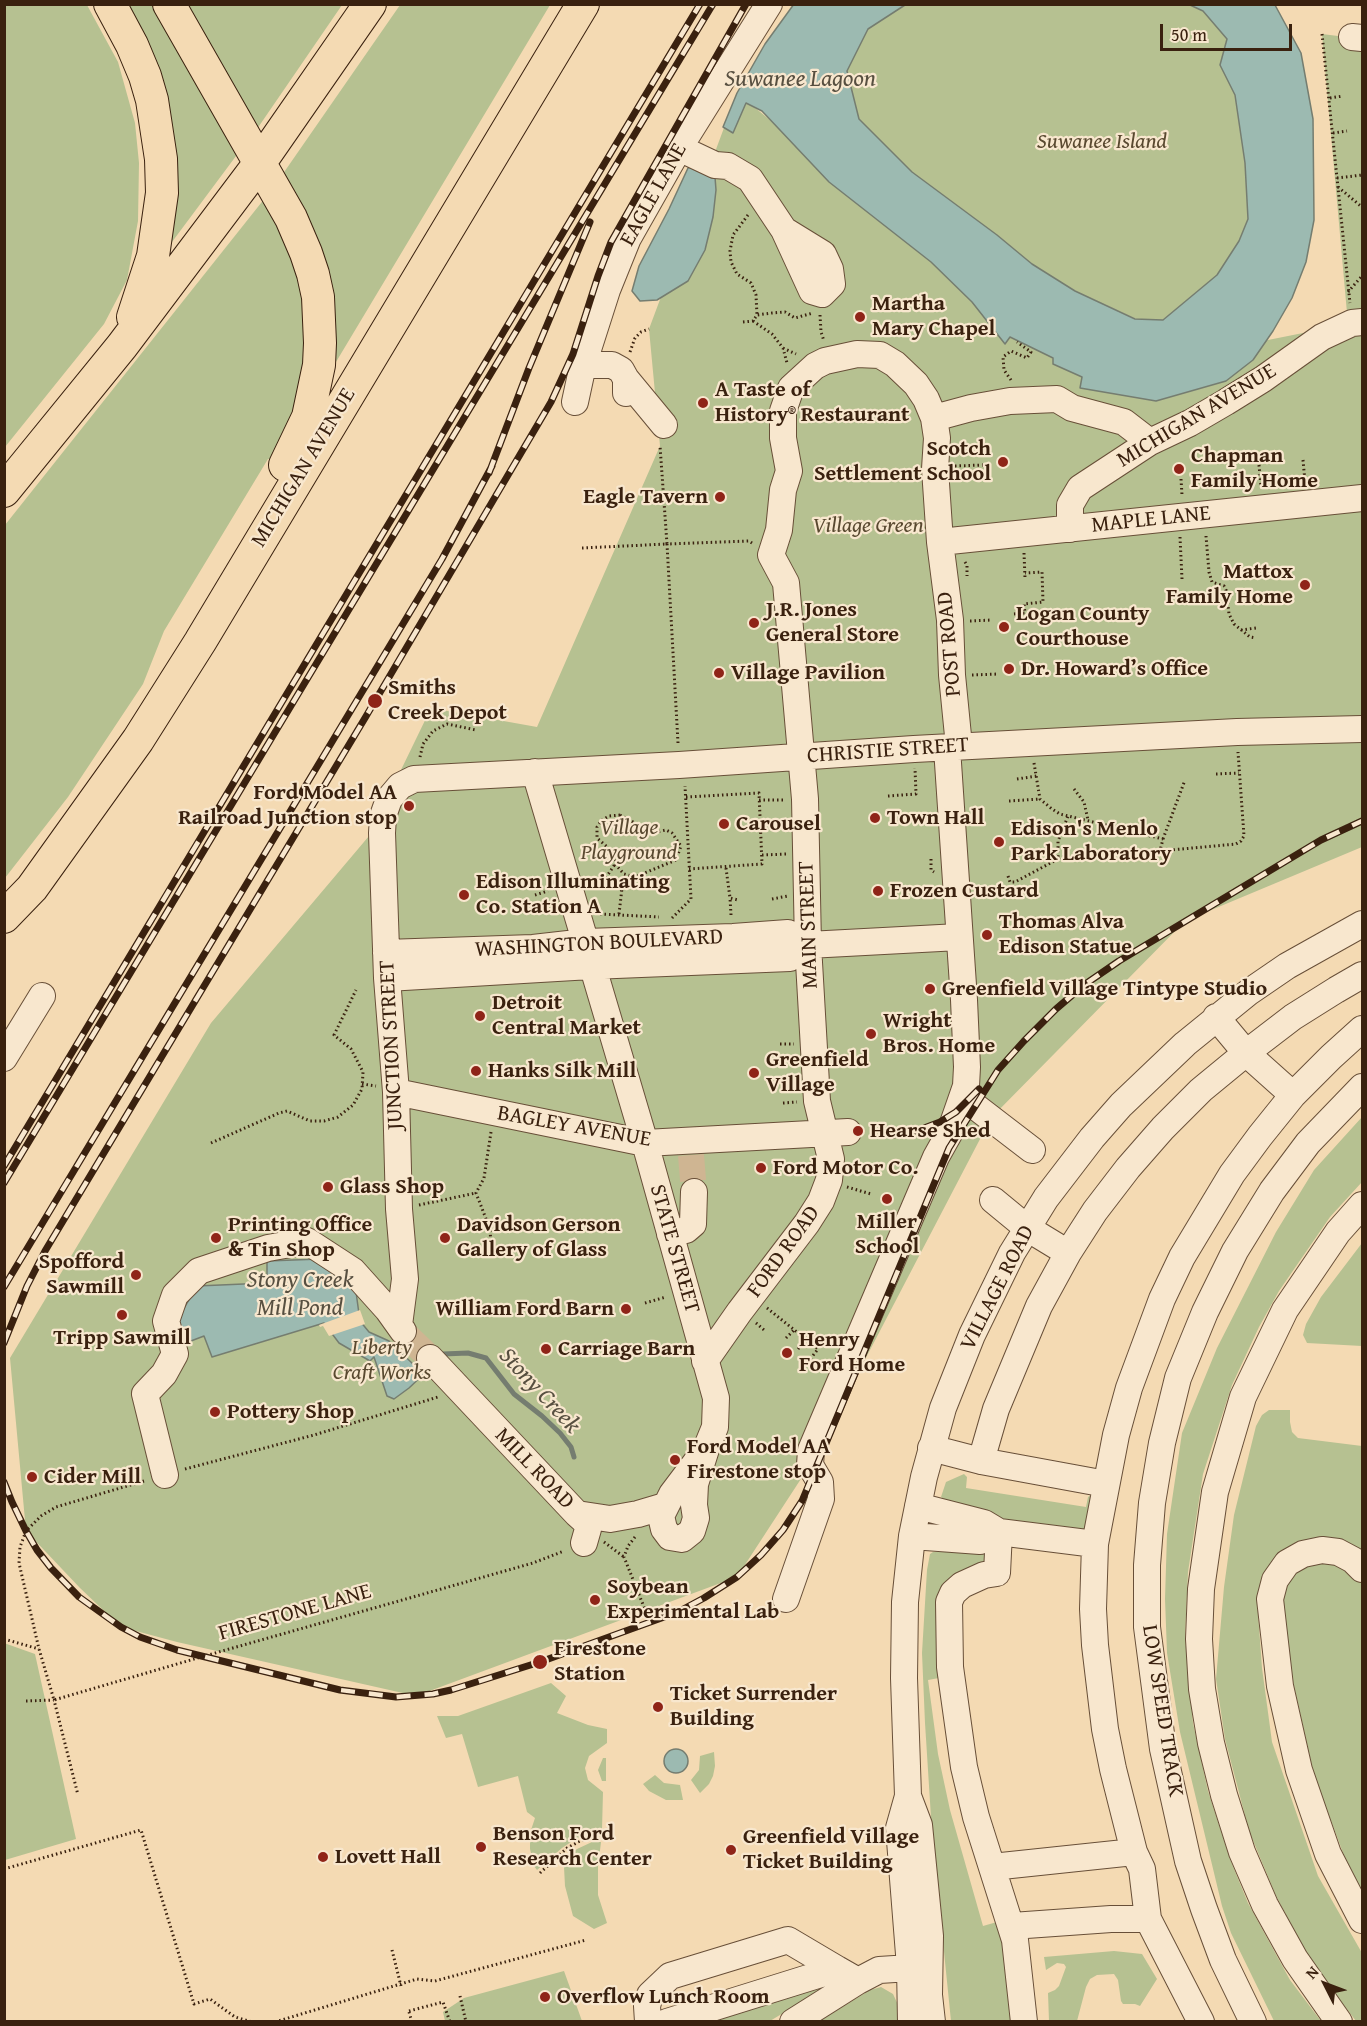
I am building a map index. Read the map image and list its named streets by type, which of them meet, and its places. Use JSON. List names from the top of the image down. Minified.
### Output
{"streets":{"main road":["MICHIGAN AVENUE"],"street":["EAGLE LANE","MAPLE LANE","POST ROAD","CHRISTIE STREET","MAIN STREET","WASHINGTON BOULEVARD","JUNCTION STREET","BAGLEY AVENUE","STATE STREET","FORD ROAD","VILLAGE ROAD","MILL ROAD","LOW SPEED TRACK"],"path":["FIRESTONE LANE"]},"crossings":[["MICHIGAN AVENUE","MAPLE LANE"],["MAPLE LANE","POST ROAD"],["POST ROAD","CHRISTIE STREET"],["POST ROAD","WASHINGTON BOULEVARD"],["CHRISTIE STREET","MAIN STREET"],["CHRISTIE STREET","JUNCTION STREET"],["CHRISTIE STREET","STATE STREET"],["MAIN STREET","WASHINGTON BOULEVARD"],["MAIN STREET","BAGLEY AVENUE"],["MAIN STREET","FORD ROAD"],["WASHINGTON BOULEVARD","JUNCTION STREET"],["WASHINGTON BOULEVARD","STATE STREET"],["JUNCTION STREET","BAGLEY AVENUE"],["BAGLEY AVENUE","STATE STREET"],["BAGLEY AVENUE","FORD ROAD"],["STATE STREET","FORD ROAD"],["STATE STREET","MILL ROAD"]],"water":["Suwanee Lagoon","Stony Creek Mill Pond","Stony Creek"],"parks":["Suwanee Island","Village Green","Village Playground","Liberty Craft Works"],"places":["Martha Mary Chapel","A Taste of History® Restaurant","Scotch Settlement School","Chapman Family Home","Eagle Tavern","Mattox Family Home","J.R. Jones General Store","Logan County Courthouse","Dr. Howard’s Office","Village Pavilion","Smiths Creek Depot","Ford Model AA Railroad Junction stop","Town Hall","Carousel","Edison's Menlo Park Laboratory","Frozen Custard","Edison Illuminating Co. Station A","Thomas Alva Edison Statue","Greenfield Village Tintype Studio","Detroit Central Market","Wright Bros. Home","Hanks Silk Mill","Greenfield Village","Hearse Shed","Ford Motor Co.","Glass Shop","Miller School","Printing Office & Tin Shop","Davidson Gerson Gallery of Glass","Spofford Sawmill","William Ford Barn","Tripp Sawmill","Carriage Barn","Henry Ford Home","Pottery Shop","Ford Model AA Firestone stop","Cider Mill","Soybean Experimental Lab","Firestone Station","Ticket Surrender Building","Benson Ford Research Center","Greenfield Village Ticket Building","Lovett Hall","Overflow Lunch Room"],"scale_bar":"50 m","north":"top left"}
